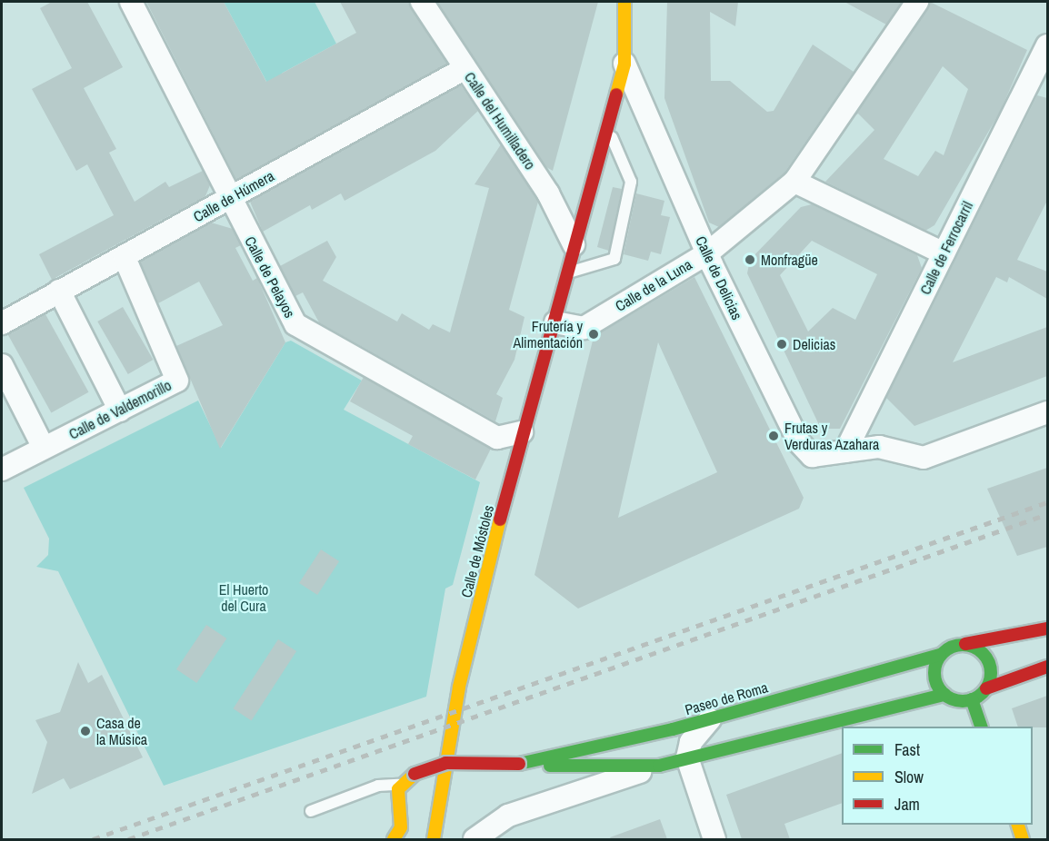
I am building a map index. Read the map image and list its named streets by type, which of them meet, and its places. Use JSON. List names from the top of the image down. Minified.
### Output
{"streets":{"street":["Calle del Humilladero","Calle de Húmera","Calle de Ferrocarril","Calle de Pelayos","Calle de Delicias","Calle de la Luna","Calle de Valdemorillo","Calle de Móstoles","Paseo de Roma"]},"crossings":[["Calle del Humilladero","Calle de Húmera"],["Calle del Humilladero","Calle de Móstoles"],["Calle de Húmera","Calle de Pelayos"],["Calle de Húmera","Calle de Valdemorillo"],["Calle de Ferrocarril","Calle de Delicias"],["Calle de Pelayos","Calle de Móstoles"],["Calle de Delicias","Calle de la Luna"],["Calle de Delicias","Calle de Móstoles"],["Calle de la Luna","Calle de Móstoles"]],"parks":["El Huerto del Cura"],"places":["Monfragüe","Frutería y Alimentación","Delicias","Frutas y Verduras Azahara","Casa de la Música"],"legend":["Fast","Slow","Jam"]}
